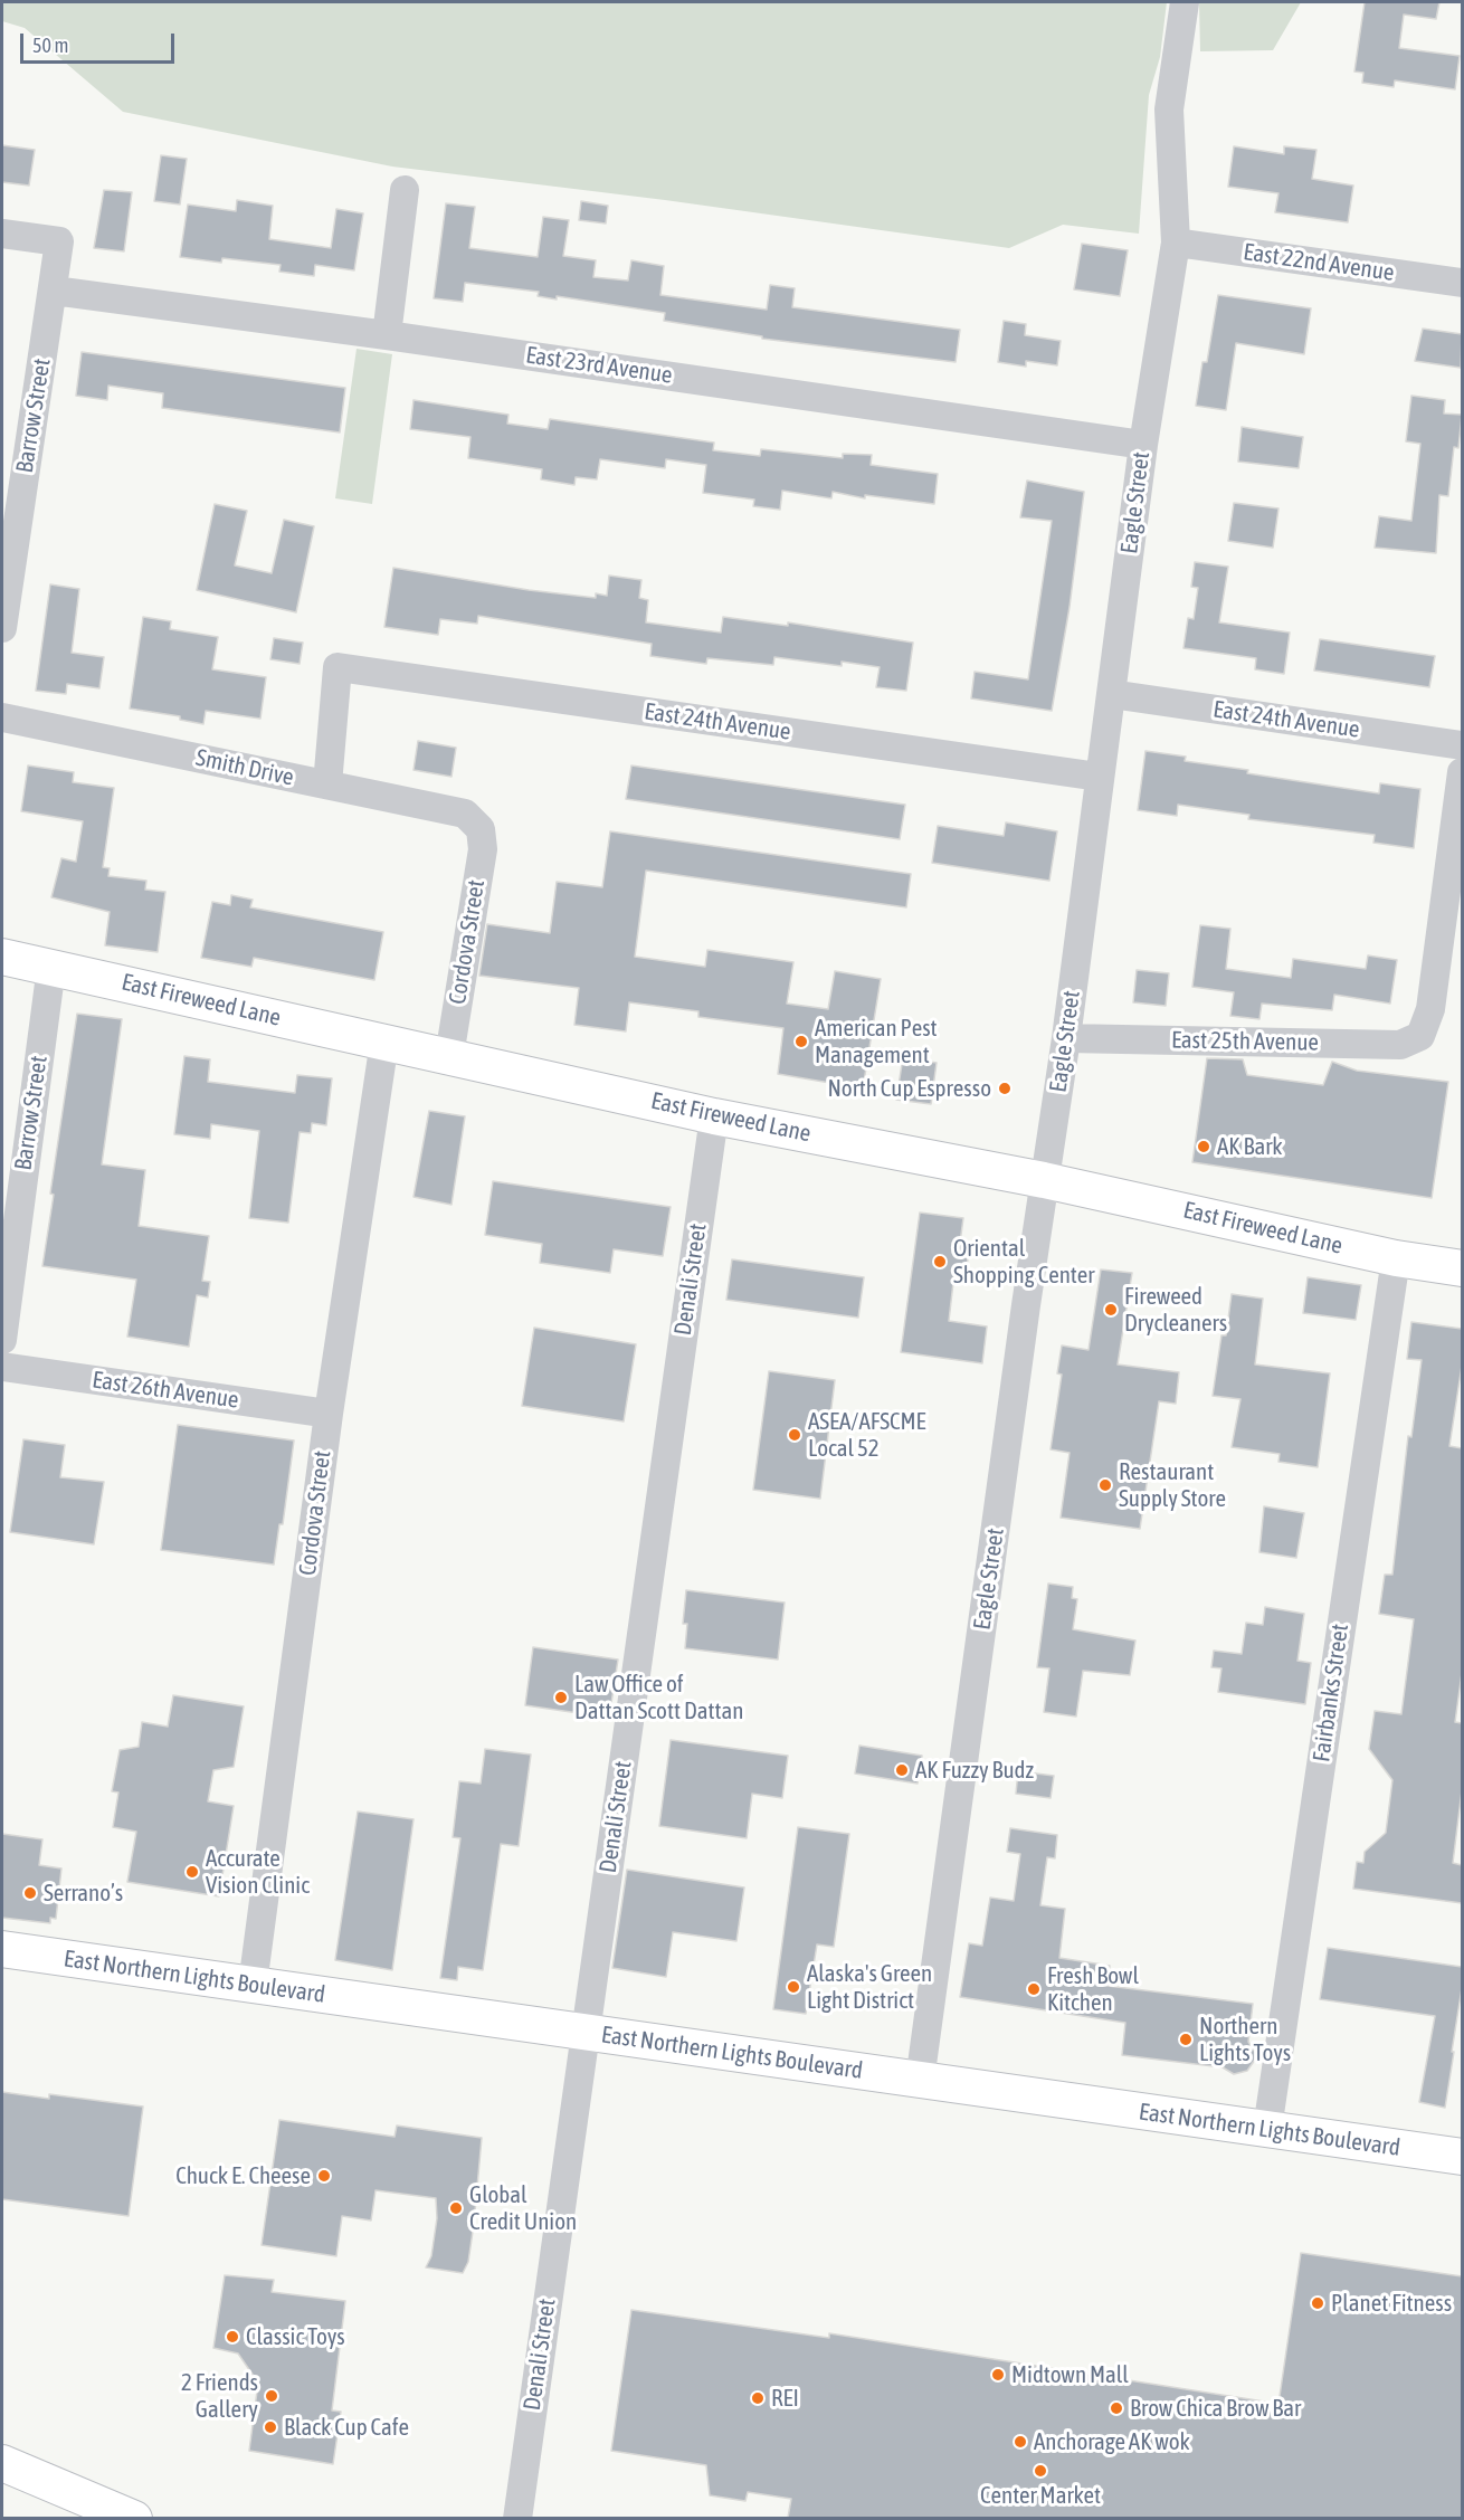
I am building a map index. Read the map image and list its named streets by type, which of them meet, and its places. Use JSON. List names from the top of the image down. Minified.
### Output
{"streets":{"main road":["East Fireweed Lane","East Northern Lights Boulevard"],"street":["East 22nd Avenue","East 23rd Avenue","Barrow Street","Eagle Street","East 24th Avenue","Smith Drive","Cordova Street","East 25th Avenue","Denali Street","East 26th Avenue","Fairbanks Street"]},"crossings":[["East 22nd Avenue","Eagle Street"],["East 23rd Avenue","Barrow Street"],["East 23rd Avenue","Eagle Street"],["Barrow Street","East Fireweed Lane"],["Eagle Street","East 24th Avenue"],["Eagle Street","East Fireweed Lane"],["Eagle Street","East 25th Avenue"],["Eagle Street","East Northern Lights Boulevard"],["East 24th Avenue","Smith Drive"],["Smith Drive","Cordova Street"],["Cordova Street","East Fireweed Lane"],["Cordova Street","East 26th Avenue"],["Cordova Street","East Northern Lights Boulevard"],["East Fireweed Lane","Denali Street"],["East Fireweed Lane","Fairbanks Street"],["Denali Street","East Northern Lights Boulevard"],["Fairbanks Street","East Northern Lights Boulevard"]],"places":["American Pest Management","North Cup Espresso","AK Bark","Oriental Shopping Center","Fireweed Drycleaners","ASEA/AFSCME Local 52","Restaurant Supply Store","Law Office of Dattan Scott Dattan","AK Fuzzy Budz","Accurate Vision Clinic","Serrano’s","Alaska's Green Light District","Fresh Bowl Kitchen","Northern Lights Toys","Chuck E. Cheese","Global Credit Union","Planet Fitness","Classic Toys","Midtown Mall","2 Friends Gallery","REI","Brow Chica Brow Bar","Black Cup Cafe","Anchorage AK wok","Center Market"],"scale_bar":"50 m"}
